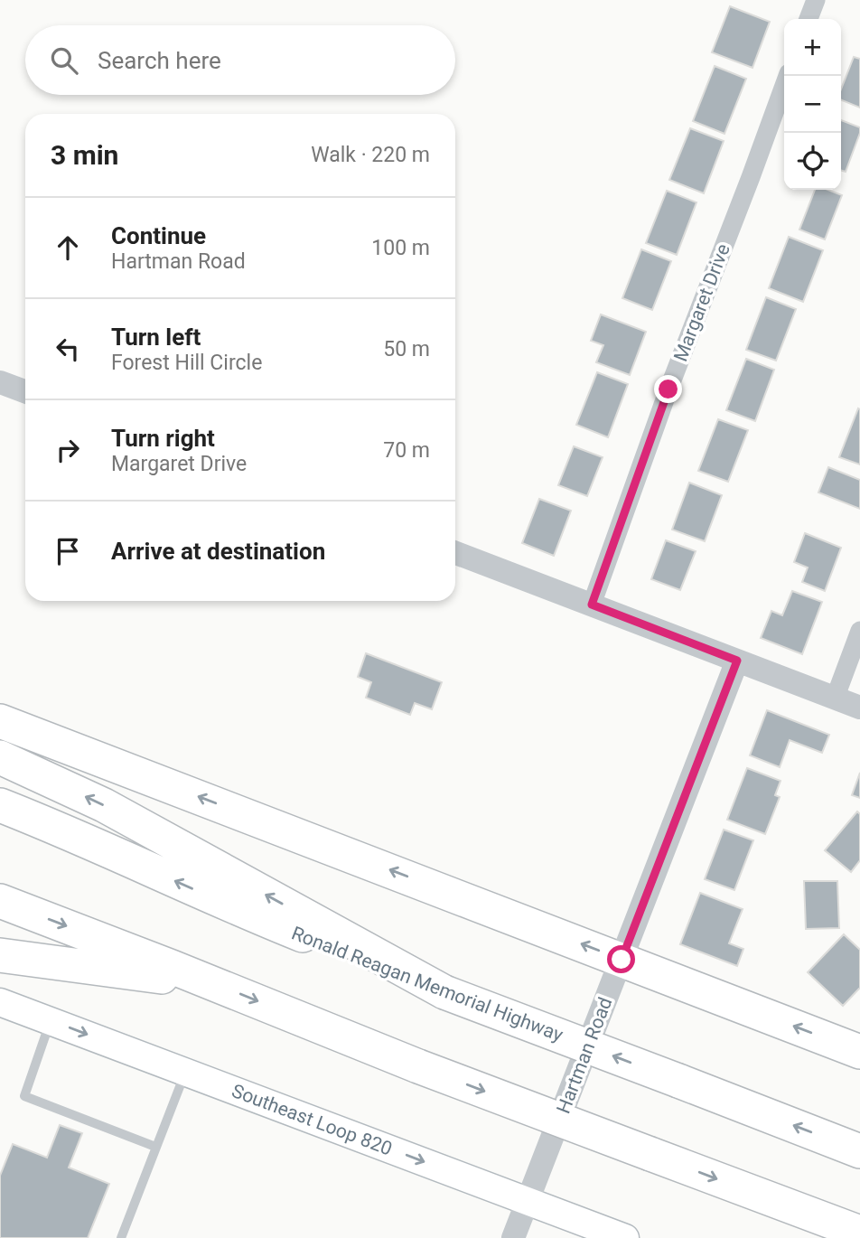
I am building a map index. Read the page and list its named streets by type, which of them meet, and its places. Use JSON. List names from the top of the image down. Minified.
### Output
{"streets":{"highway":["Ronald Reagan Memorial Highway"],"main road":["Southeast Loop 820"],"street":["Margaret Drive","Hartman Road"]},"crossings":[["Hartman Road","Southeast Loop 820"]],"one_way":["Southeast Loop 820"],"page":{"map_buttons":["+","−"],"search":"Search here","heading":["3 min","Walk · 220 m"],"list":[["Continue","Hartman Road","100 m"],["Turn left","Forest Hill Circle","50 m"],["Turn right","Margaret Drive","70 m"],"Arrive at destination"]}}
